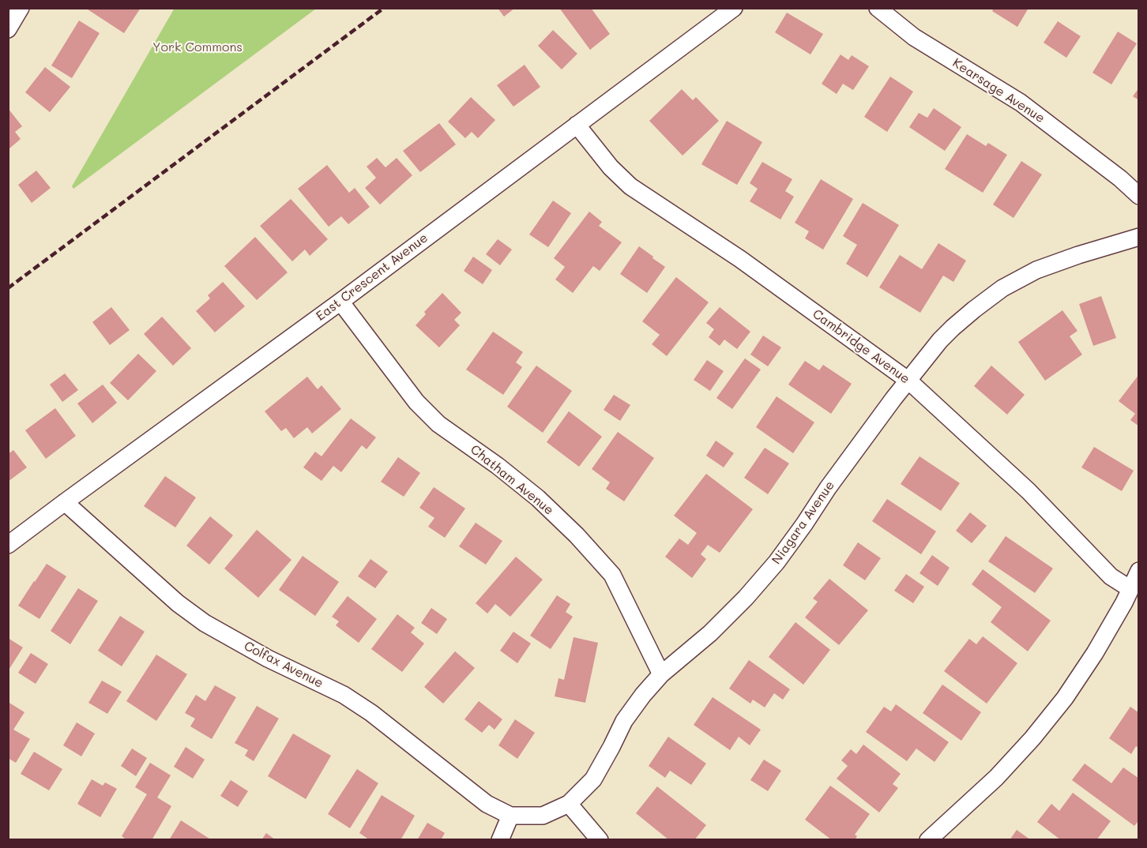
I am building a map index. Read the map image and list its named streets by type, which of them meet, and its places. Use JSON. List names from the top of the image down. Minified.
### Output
{"streets":{"street":["Kearsage Avenue","East Crescent Avenue","Cambridge Avenue","Chatham Avenue","Niagara Avenue","Colfax Avenue"]},"crossings":[["East Crescent Avenue","Cambridge Avenue"],["East Crescent Avenue","Chatham Avenue"],["East Crescent Avenue","Colfax Avenue"],["Cambridge Avenue","Niagara Avenue"],["Chatham Avenue","Niagara Avenue"],["Niagara Avenue","Colfax Avenue"]],"parks":["York Commons"]}
